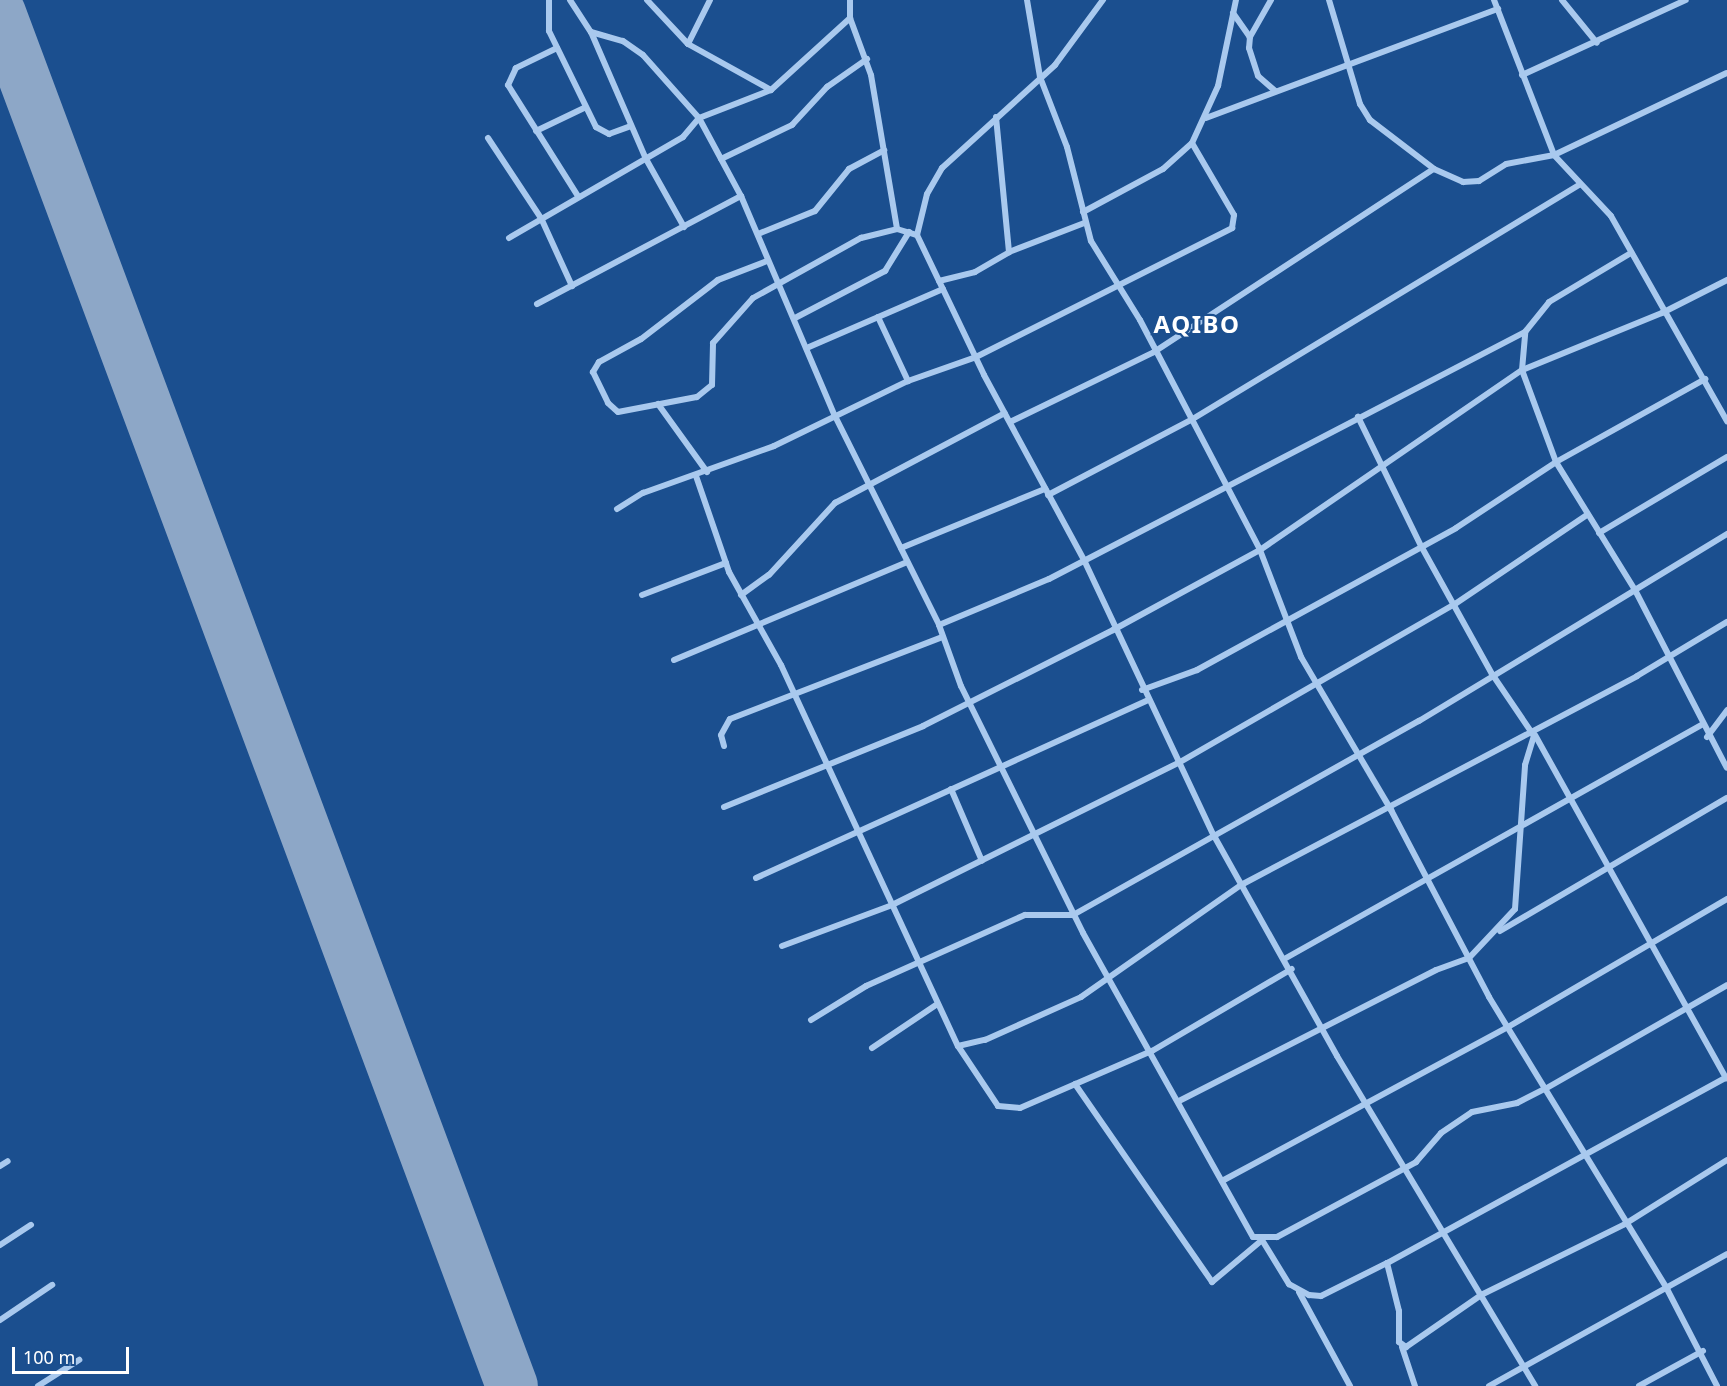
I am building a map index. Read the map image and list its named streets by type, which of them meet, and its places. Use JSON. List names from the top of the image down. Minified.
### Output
{"districts":["AQIBO"],"scale_bar":"100 m"}
